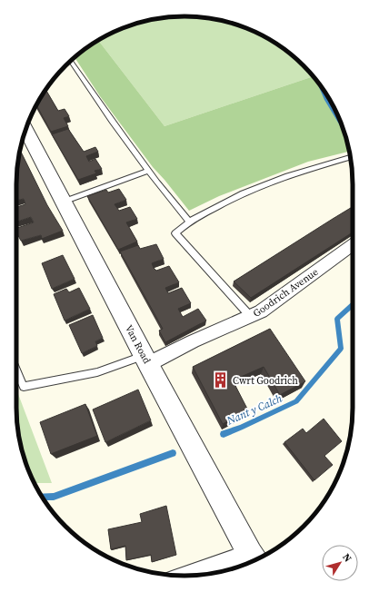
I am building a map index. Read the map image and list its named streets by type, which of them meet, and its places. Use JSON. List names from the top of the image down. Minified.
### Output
{"streets":{"street":["Goodrich Avenue","Van Road"]},"crossings":[["Goodrich Avenue","Van Road"]],"water":["Nant y Calch"],"places":{"building":["Cwrt Goodrich"]},"north":"top right"}
